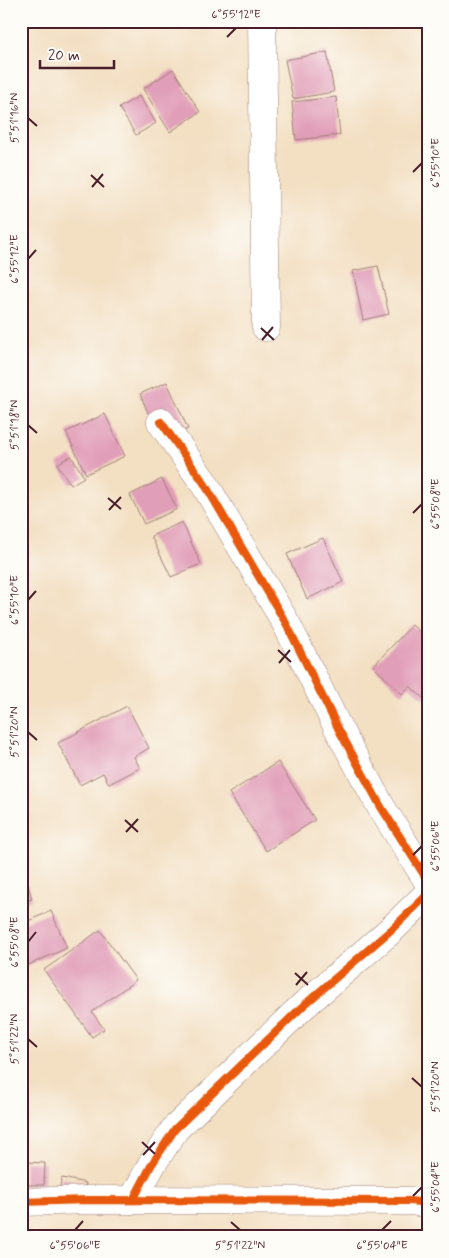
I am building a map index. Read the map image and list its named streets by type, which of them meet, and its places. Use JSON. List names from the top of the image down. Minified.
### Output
{"scale_bar":"20 m","coordinates":["6°55'12\"E","5°51'16\"N","6°55'10\"E","5°51'18\"N","6°55'08\"E","5°51'20\"N","6°55'06\"E","5°51'22\"N","6°55'04\"E"]}
